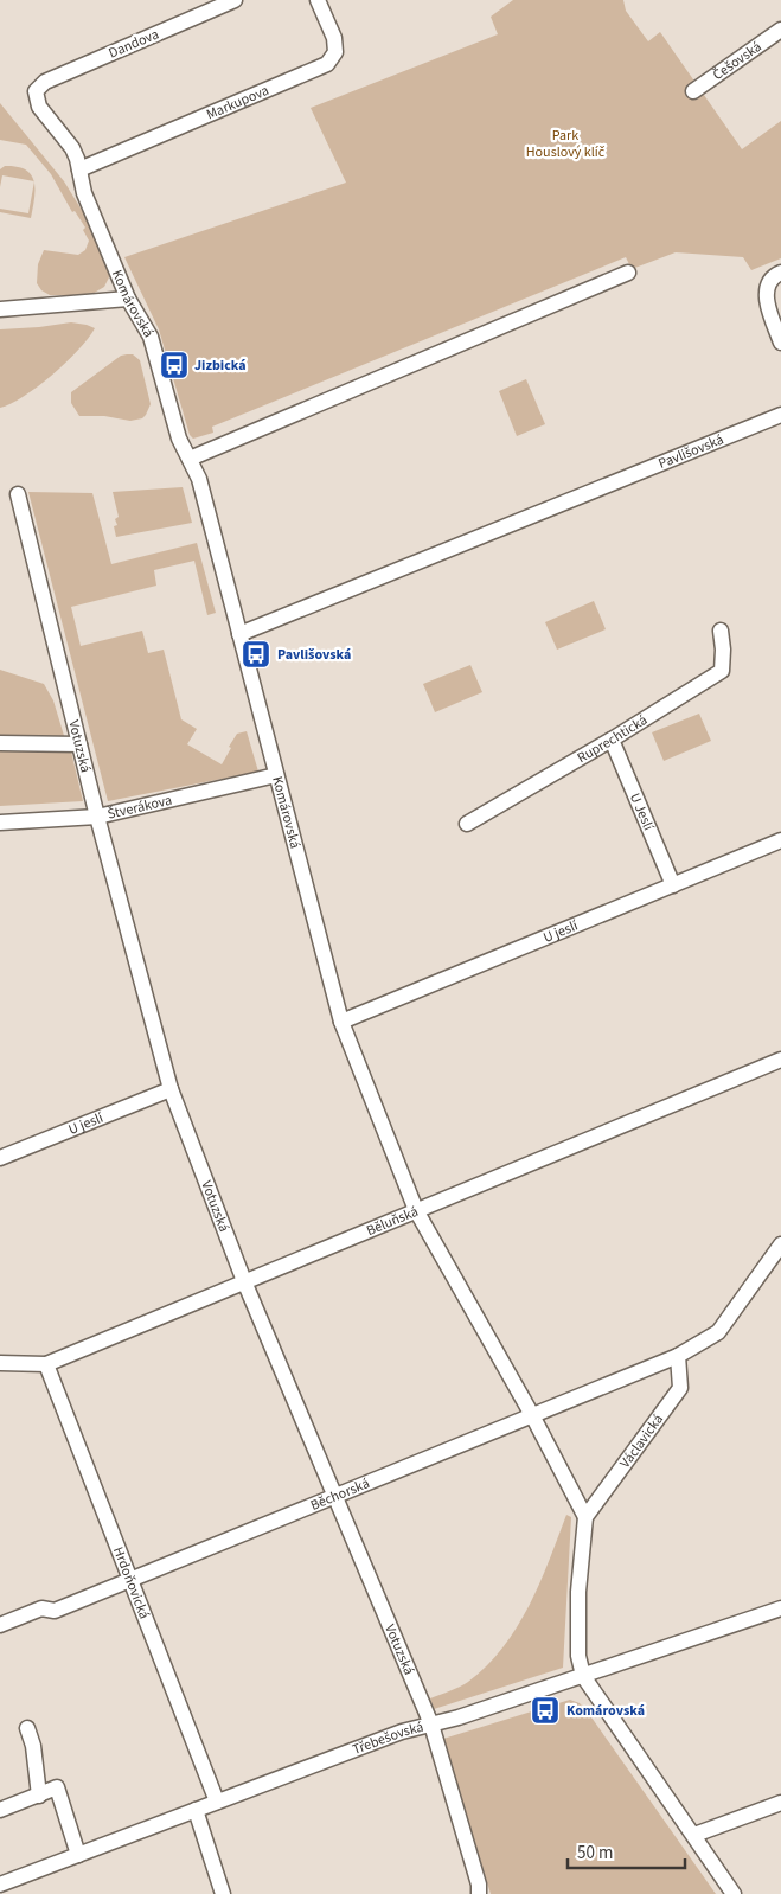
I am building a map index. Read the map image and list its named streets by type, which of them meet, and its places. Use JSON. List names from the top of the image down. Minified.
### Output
{"streets":{"street":["Dandova","Češovská","Markupova","Komárovská","Pavlišovská","Ruprechtická","Votuzská","Štverákova","U Jeslí","U jeslí","Běluňská","Václavická","Běchorská","Hrdoňovická","Třebešovská"]},"crossings":[["Dandova","Komárovská"],["Markupova","Komárovská"],["Komárovská","Pavlišovská"],["Komárovská","Štverákova"],["Komárovská","U jeslí"],["Komárovská","Běluňská"],["Komárovská","Václavická"],["Komárovská","Běchorská"],["Ruprechtická","U Jeslí"],["Votuzská","Štverákova"],["Votuzská","U jeslí"],["Votuzská","Běluňská"],["Votuzská","Běchorská"],["Votuzská","Třebešovská"],["U Jeslí","U jeslí"],["Běluňská","Hrdoňovická"],["Václavická","Běchorská"],["Běchorská","Hrdoňovická"],["Hrdoňovická","Třebešovská"]],"parks":["Park Houslový klíč"],"places":{"bus stop":["Jizbická","Pavlišovská","Komárovská"]},"scale_bar":"50 m"}
